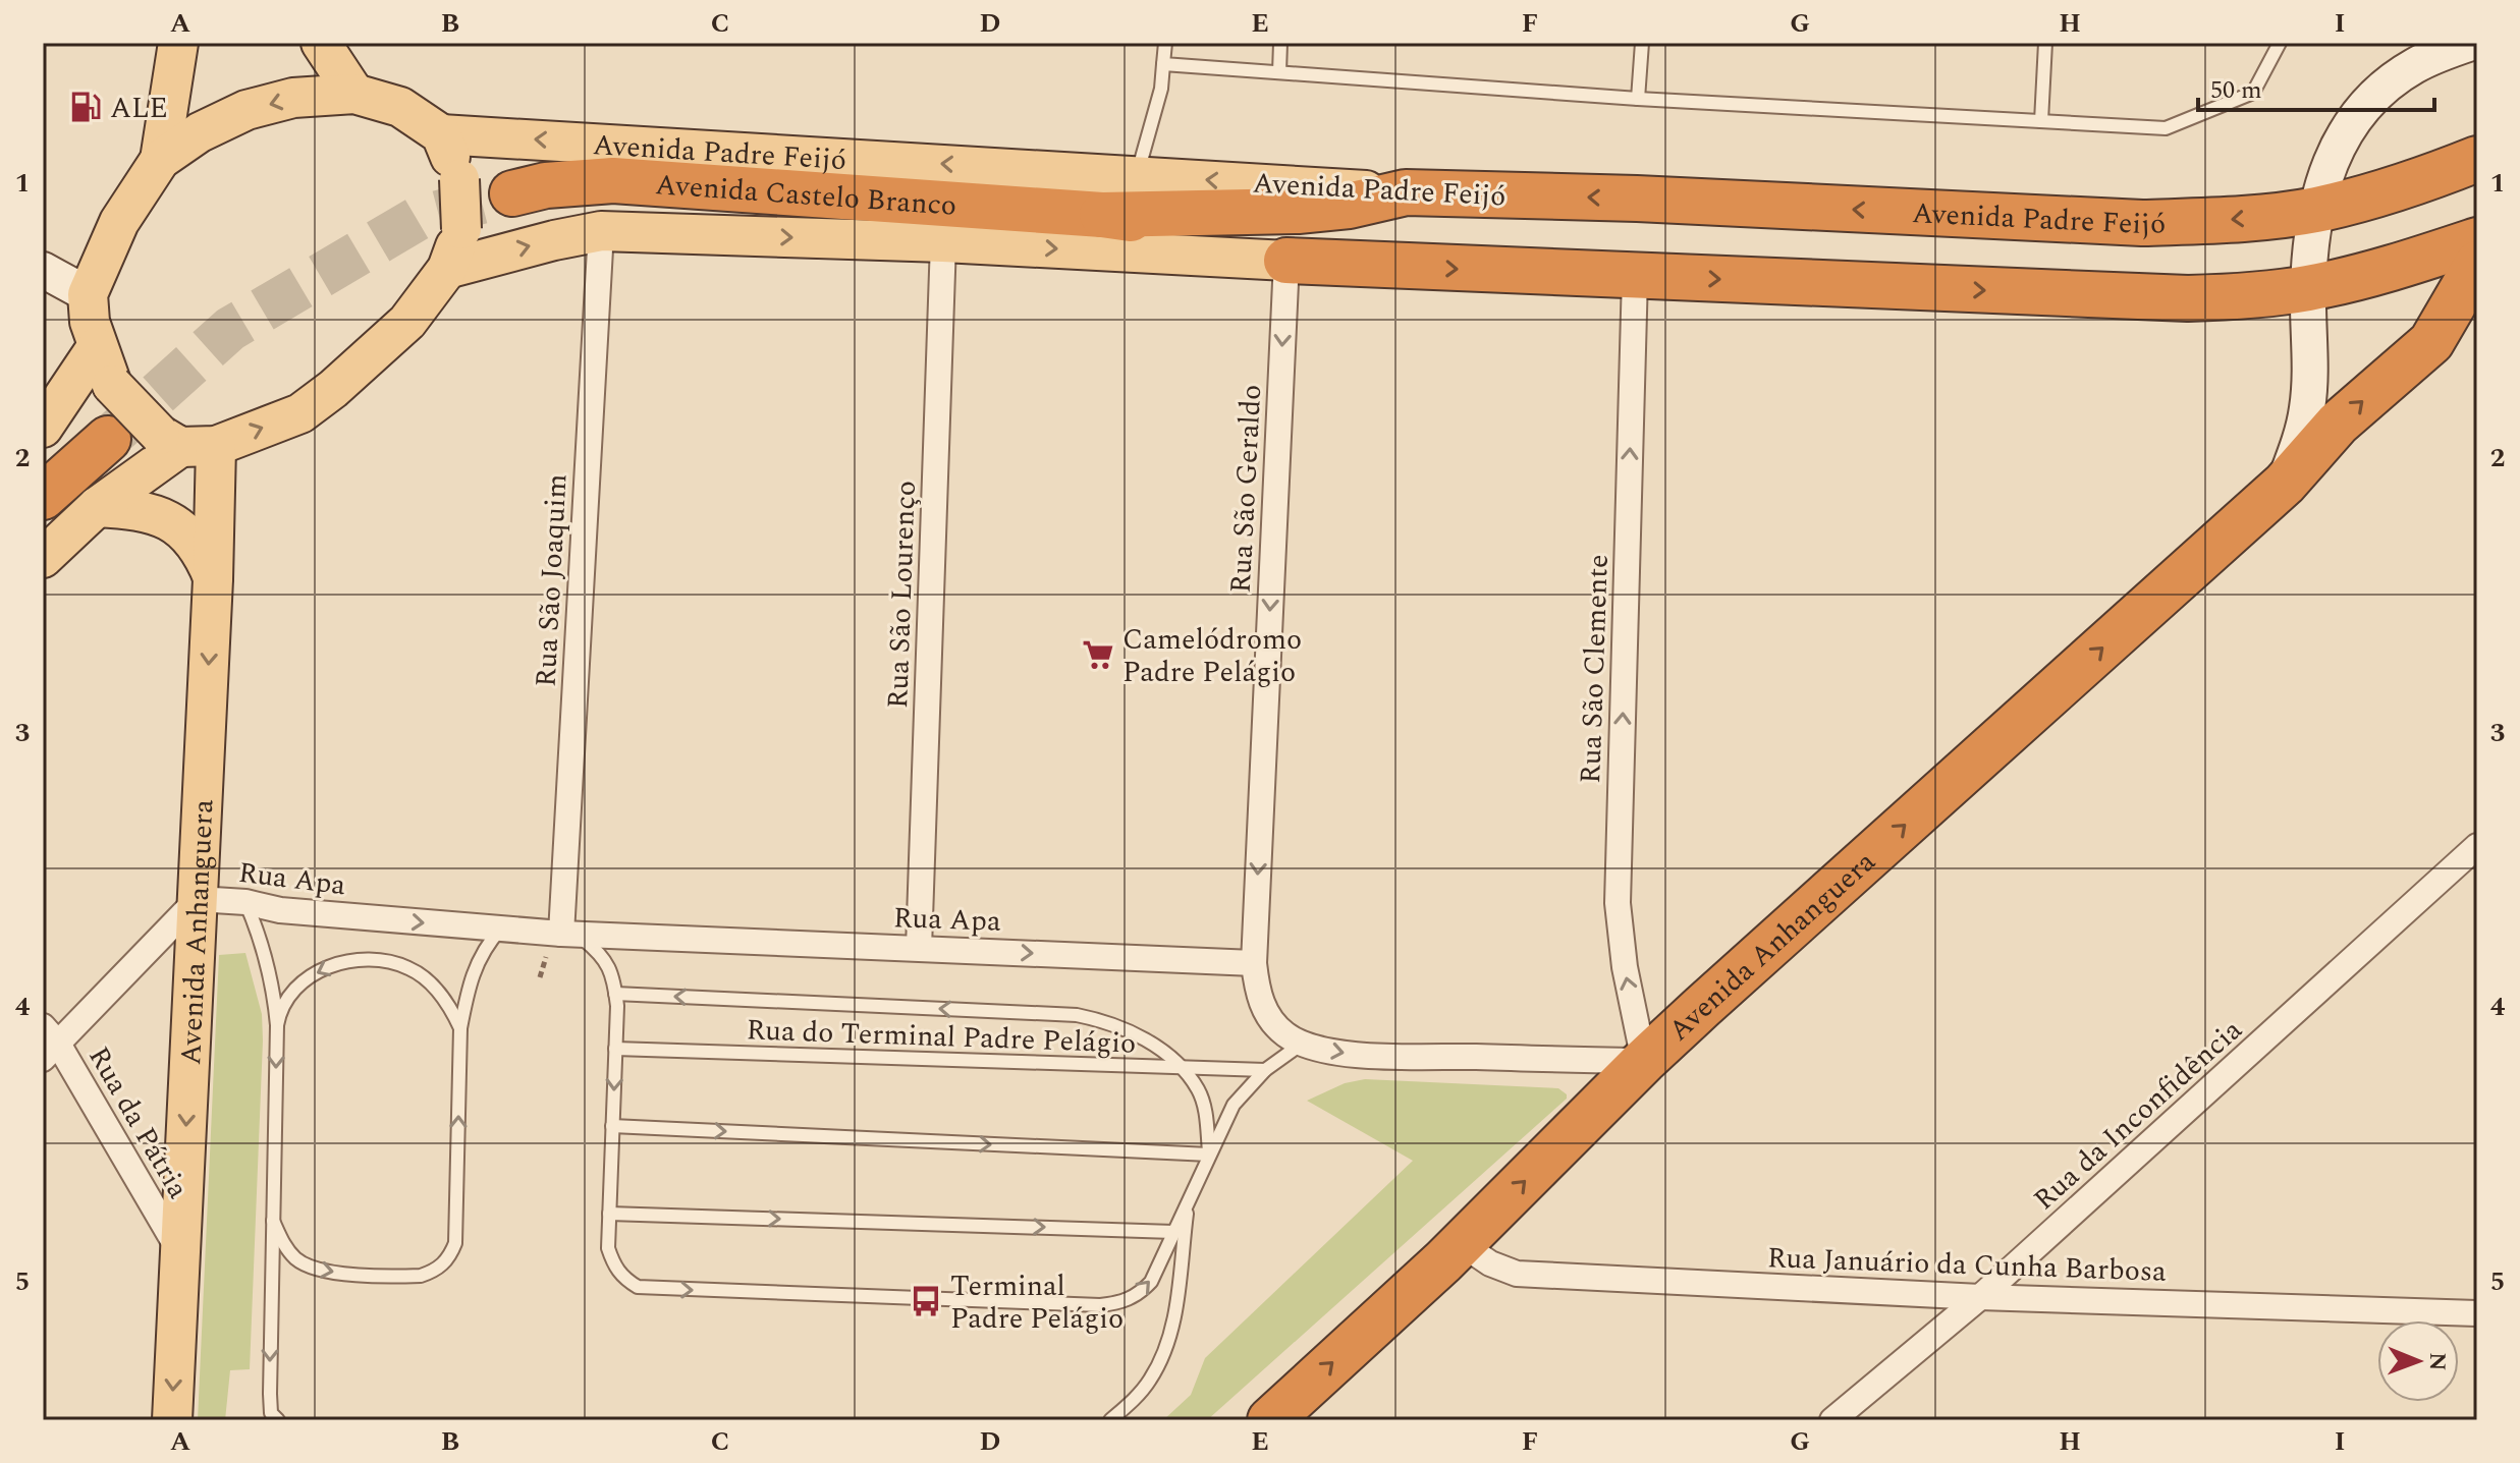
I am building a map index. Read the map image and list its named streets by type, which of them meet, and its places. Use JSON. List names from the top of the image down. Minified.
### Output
{"streets":{"highway":["Avenida Padre Feijó","Avenida Castelo Branco","Avenida Anhanguera"],"street":["Rua São Geraldo","Rua São Joaquim","Rua São Lourenço","Rua São Clemente","Rua Apa","Rua da Inconfidência","Rua da Pátria","Rua Januário da Cunha Barbosa"],"lane":["Rua do Terminal Padre Pelágio"]},"crossings":[["Avenida Padre Feijó","Avenida Castelo Branco"],["Rua São Geraldo","Rua Apa"],["Rua São Joaquim","Rua Apa"],["Rua São Lourenço","Rua Apa"],["Rua São Clemente","Avenida Anhanguera"],["Rua Apa","Avenida Anhanguera"],["Avenida Anhanguera","Rua da Pátria"],["Avenida Anhanguera","Rua Januário da Cunha Barbosa"],["Rua da Inconfidência","Rua Januário da Cunha Barbosa"]],"one_way":["Rua São Geraldo","Rua São Clemente","Rua Apa"],"places":{"fuel station":["ALE"],"supermarket":["Camelódromo Padre Pelágio"],"bus stop":["Terminal Padre Pelágio"]},"scale_bar":"50 m","north":"right","grid":{"columns":["A","B","C","D","E","F","G","H","I"],"rows":["1","2","3","4","5"]}}
